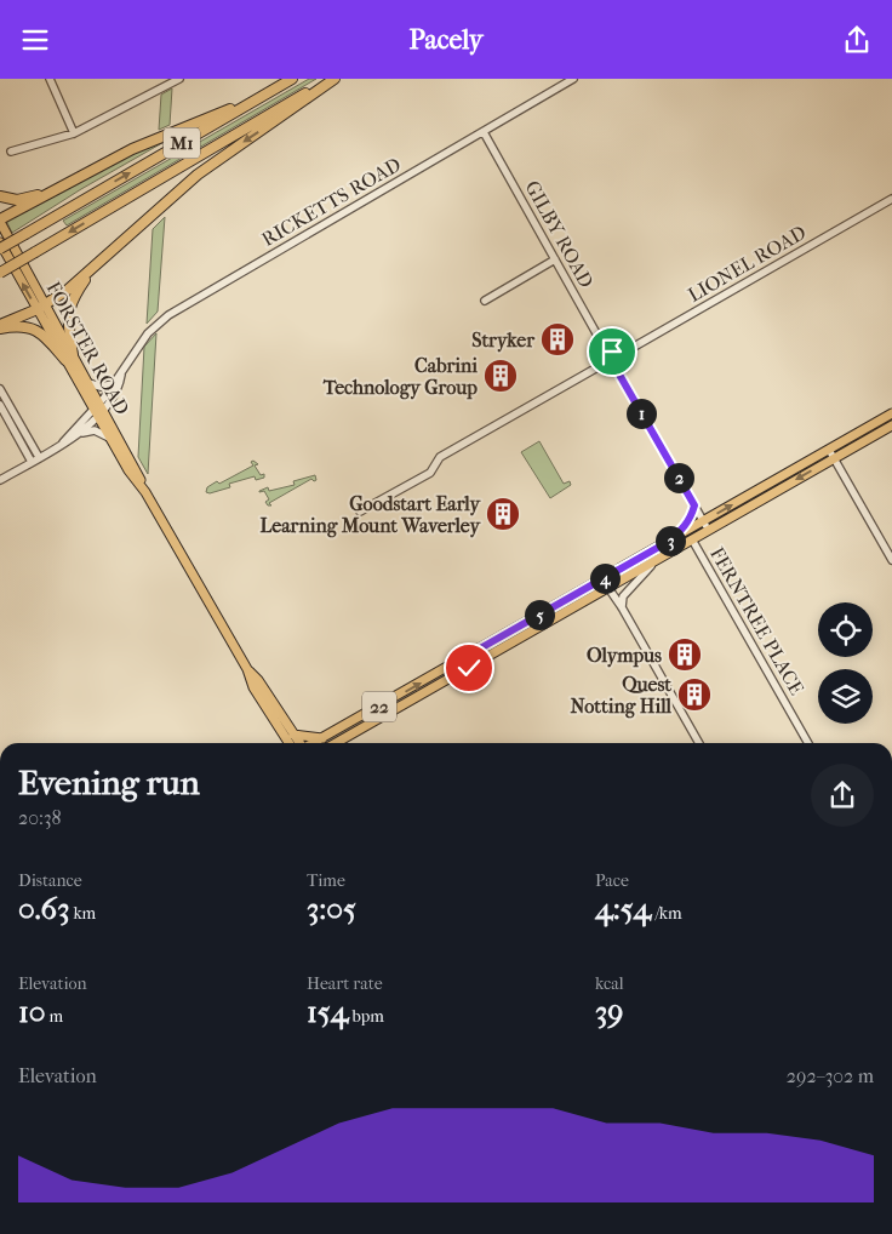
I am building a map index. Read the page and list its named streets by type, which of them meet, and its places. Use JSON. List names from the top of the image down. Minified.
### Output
{"streets":{"highway":["M1"],"main road":["FORSTER ROAD","22"],"street":["RICKETTS ROAD","GILBY ROAD","LIONEL ROAD","FERNTREE PLACE"]},"crossings":[["RICKETTS ROAD","GILBY ROAD"],["RICKETTS ROAD","FORSTER ROAD"],["GILBY ROAD","LIONEL ROAD"],["FERNTREE PLACE","22"]],"places":{"building":["Stryker","Cabrini Technology Group","Goodstart Early Learning Mount Waverley","Olympus","Quest Notting Hill"]},"page":{"header":"Pacely","pins":["1","2","3","4","5"],"heading":["Evening run","20:38"],"stats":[["Distance","0.63 km"],["Time","3:05"],["Pace","4:54 /km"],["Elevation","10 m"],["Heart rate","154 bpm"],["kcal","39"]],"chart":["Elevation","292–302 m"]}}
